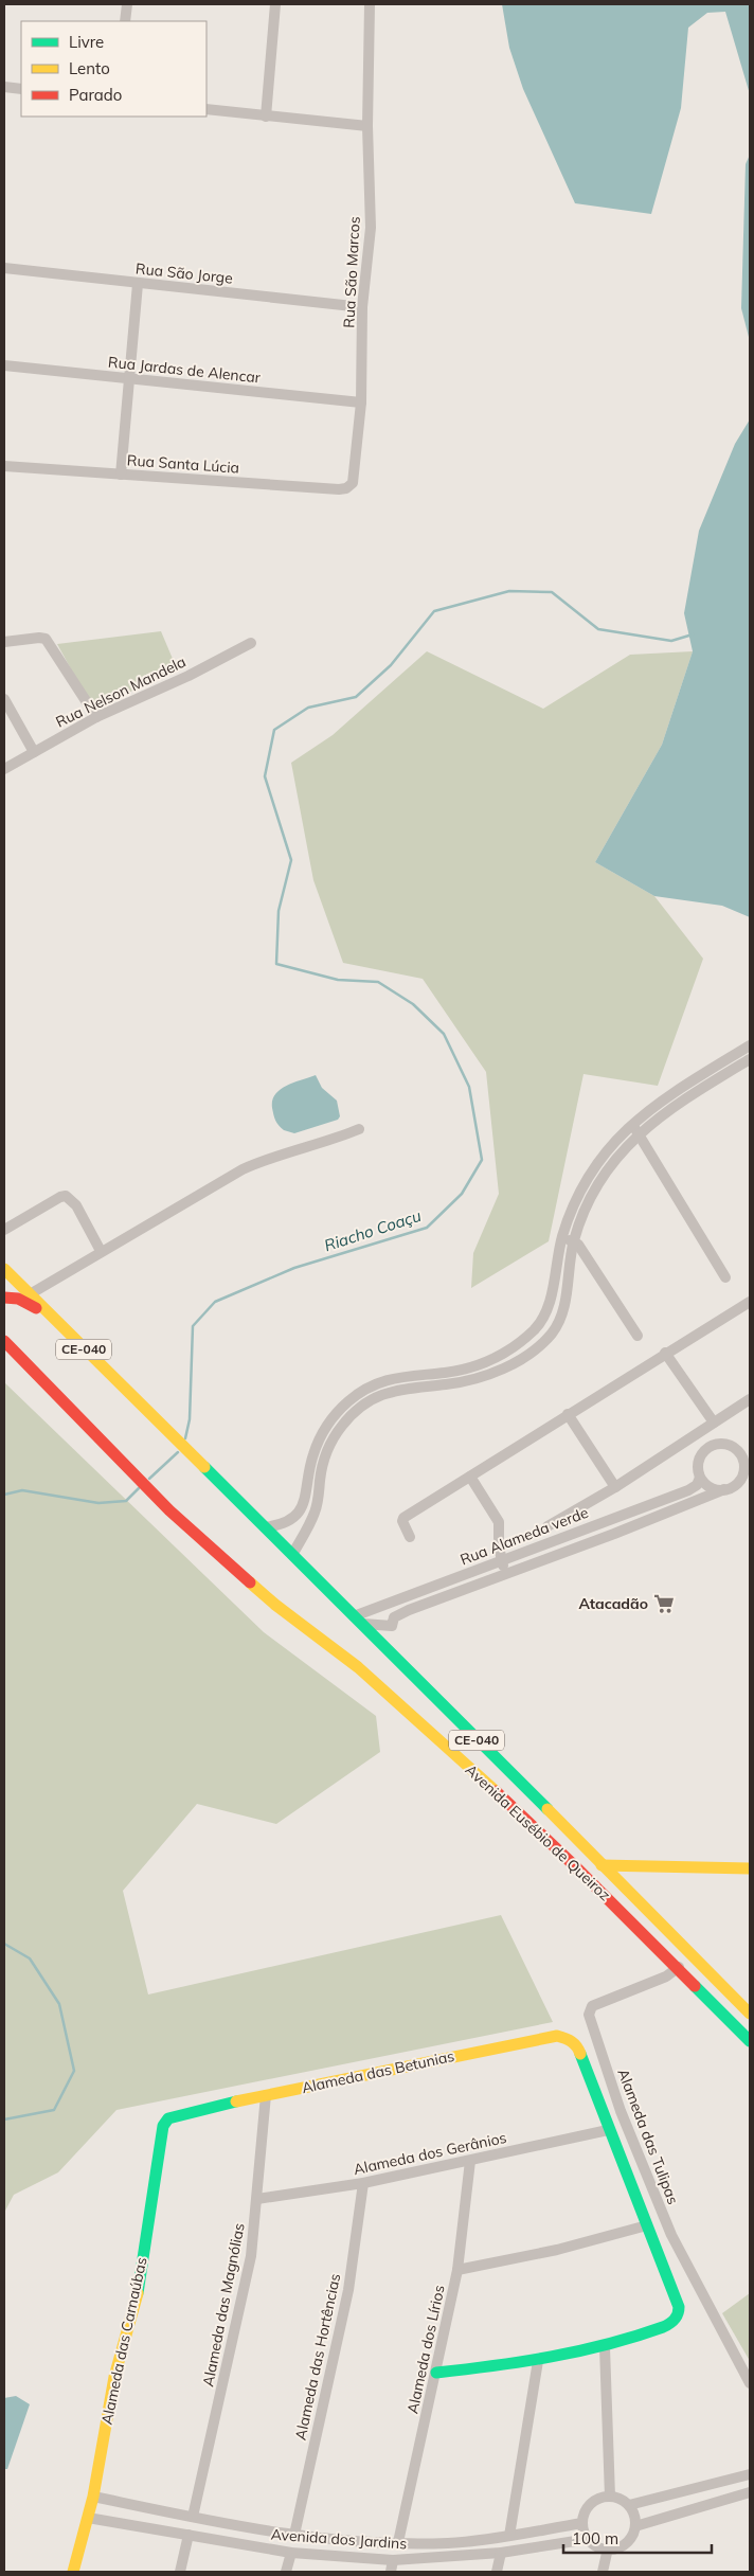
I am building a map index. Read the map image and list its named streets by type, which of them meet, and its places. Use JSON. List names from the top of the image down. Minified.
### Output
{"streets":{"main road":["CE-040","Avenida Eusébio de Queiroz","Alameda das Betunias","Alameda das Carnaúbas"],"street":["Rua São Marcos","Rua São Jorge","Rua Jardas de Alencar","Rua Santa Lúcia","Rua Nelson Mandela","Rua Alameda verde","Alameda das Tulipas","Alameda dos Gerânios","Alameda das Magnólias","Alameda dos Lírios","Alameda das Hortências","Avenida dos Jardins"]},"crossings":[["Rua São Marcos","Rua São Jorge"],["Rua São Marcos","Rua Jardas de Alencar"],["Rua São Marcos","Rua Santa Lúcia"],["CE-040","Avenida Eusébio de Queiroz"],["Rua Alameda verde","Avenida Eusébio de Queiroz"],["Avenida Eusébio de Queiroz","Alameda das Tulipas"],["Alameda das Betunias","Alameda dos Gerânios"],["Alameda das Betunias","Alameda das Magnólias"],["Alameda das Betunias","Alameda das Carnaúbas"],["Alameda dos Gerânios","Alameda das Magnólias"],["Alameda dos Gerânios","Alameda dos Lírios"],["Alameda dos Gerânios","Alameda das Hortências"],["Alameda das Magnólias","Avenida dos Jardins"],["Alameda das Carnaúbas","Avenida dos Jardins"],["Alameda dos Lírios","Avenida dos Jardins"],["Alameda das Hortências","Avenida dos Jardins"]],"water":["Riacho Coaçu"],"places":{"supermarket":["Atacadão"]},"legend":["Livre","Lento","Parado"],"scale_bar":"100 m"}
